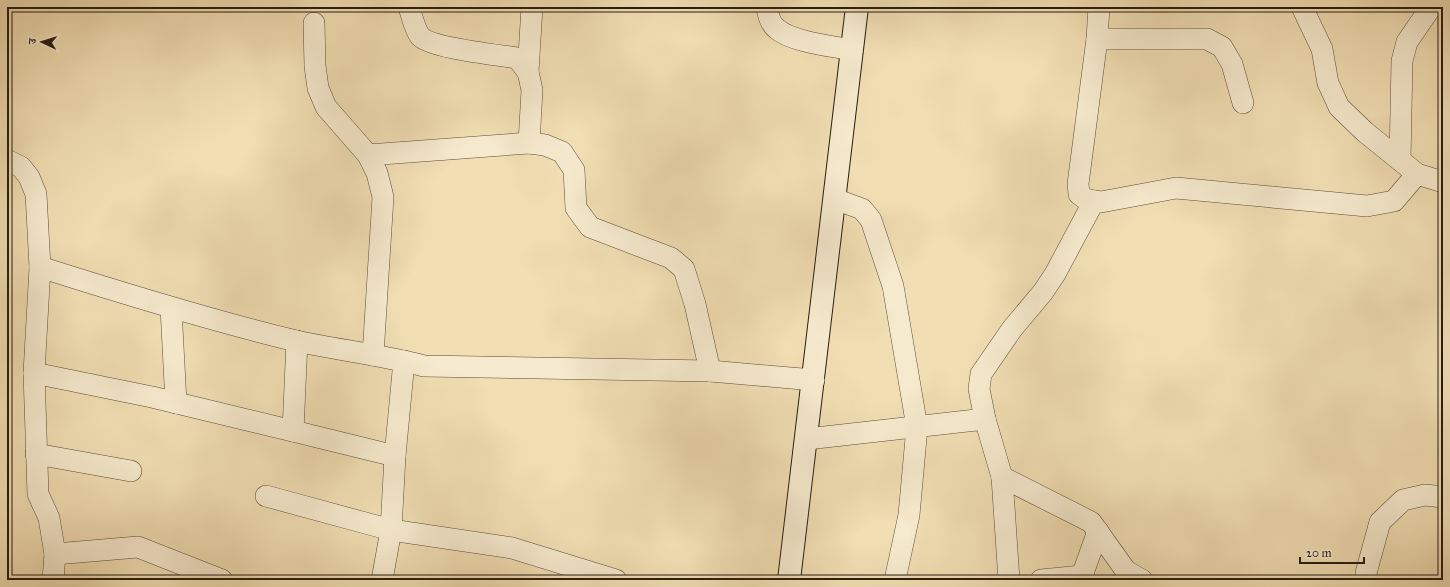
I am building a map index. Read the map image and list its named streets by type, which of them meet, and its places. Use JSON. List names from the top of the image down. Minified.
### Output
{"scale_bar":"20 m","north":"left"}
